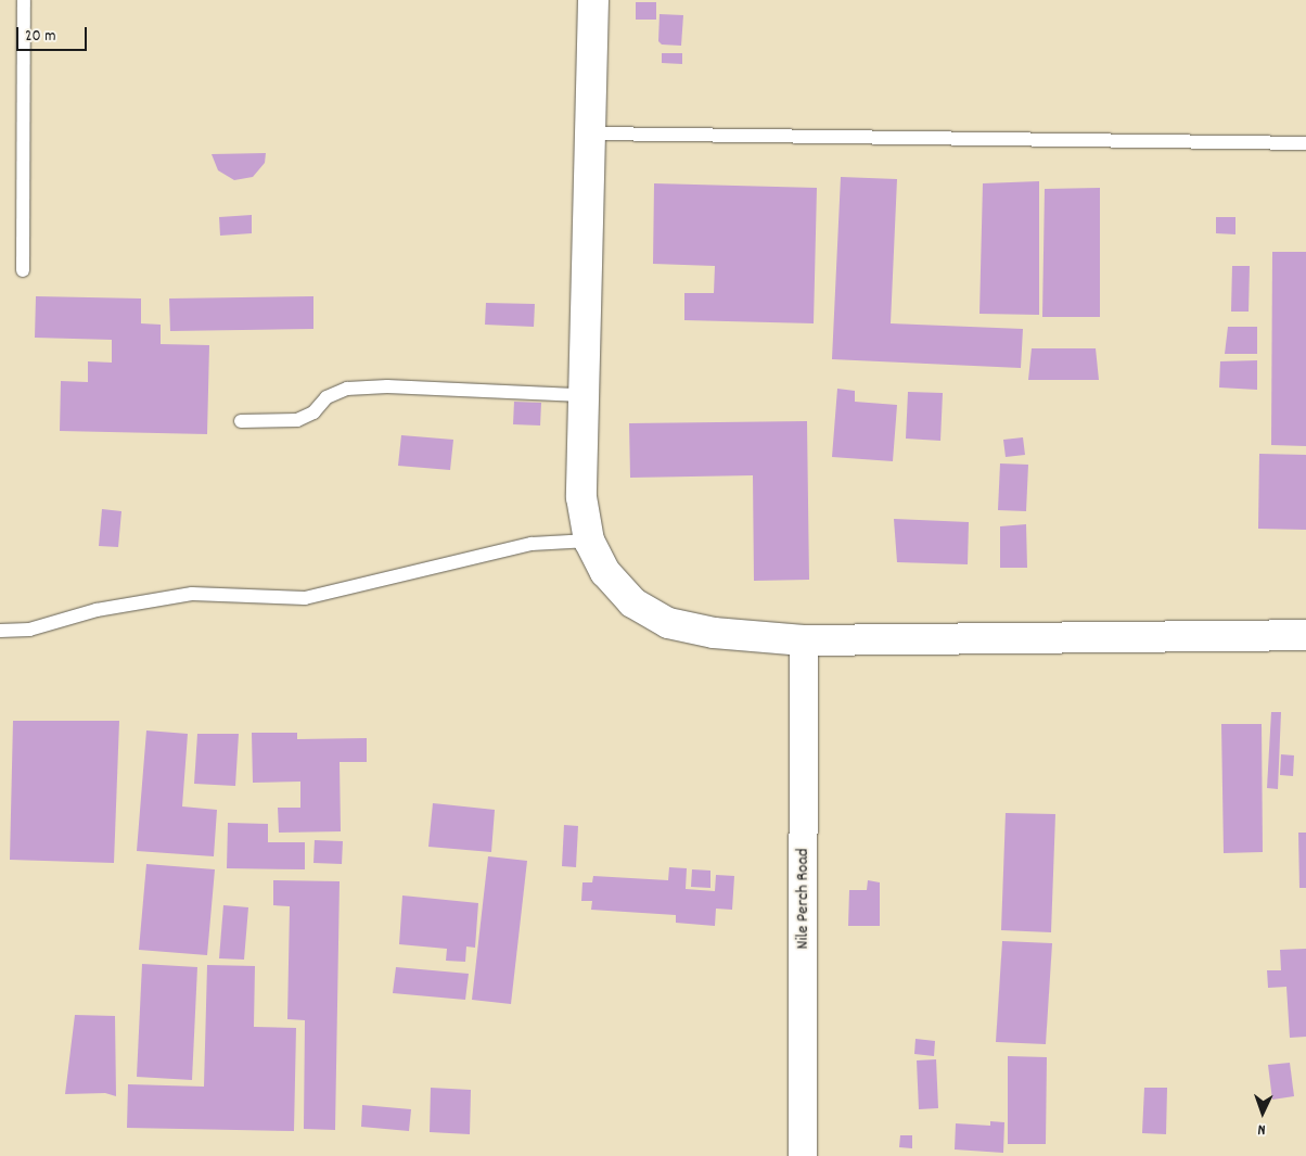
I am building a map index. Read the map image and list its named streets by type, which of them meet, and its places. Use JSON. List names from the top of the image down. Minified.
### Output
{"streets":{"street":["Nile Perch Road"]},"scale_bar":"20 m","north":"bottom"}
